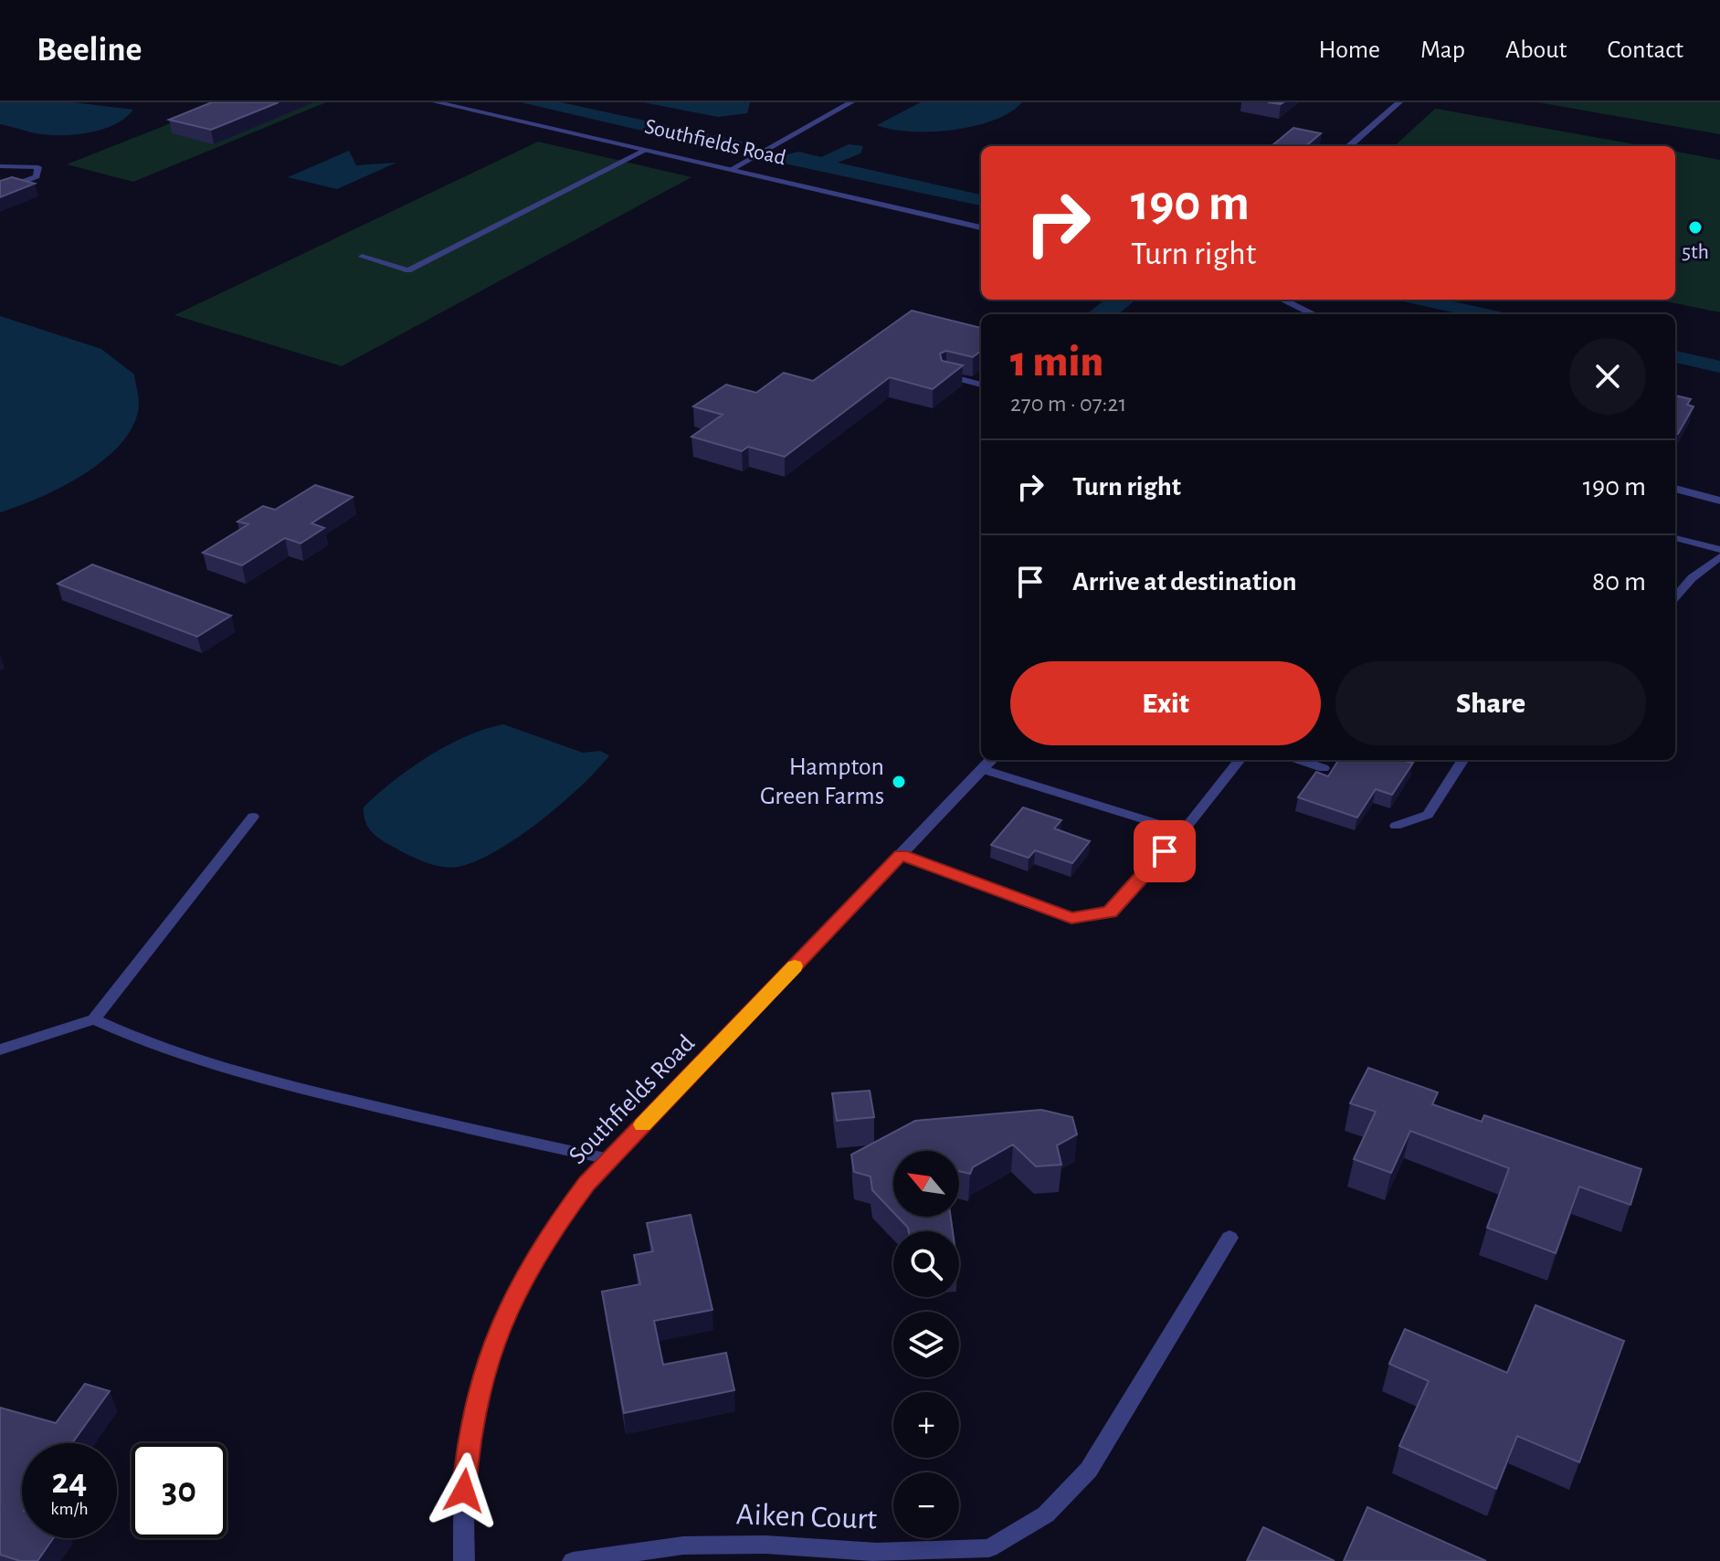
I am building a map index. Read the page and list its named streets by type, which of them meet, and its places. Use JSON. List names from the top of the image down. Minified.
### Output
{"streets":{"street":["Southfields Road","Aiken Court"]},"places":["5th","Hampton Green Farms"],"north":"top left","page":{"header":"Beeline","nav":["Home","Map","About","Contact"],"turn":["190 m","Turn right"],"heading":["1 min","270 m · 07:21"],"list":[{"name":"Turn right","value":"190 m"},{"name":"Arrive at destination","value":"80 m"}],"buttons":["Exit","Share"],"map_buttons":["+","−"],"speed":"24 km/h","limit":"30"}}
